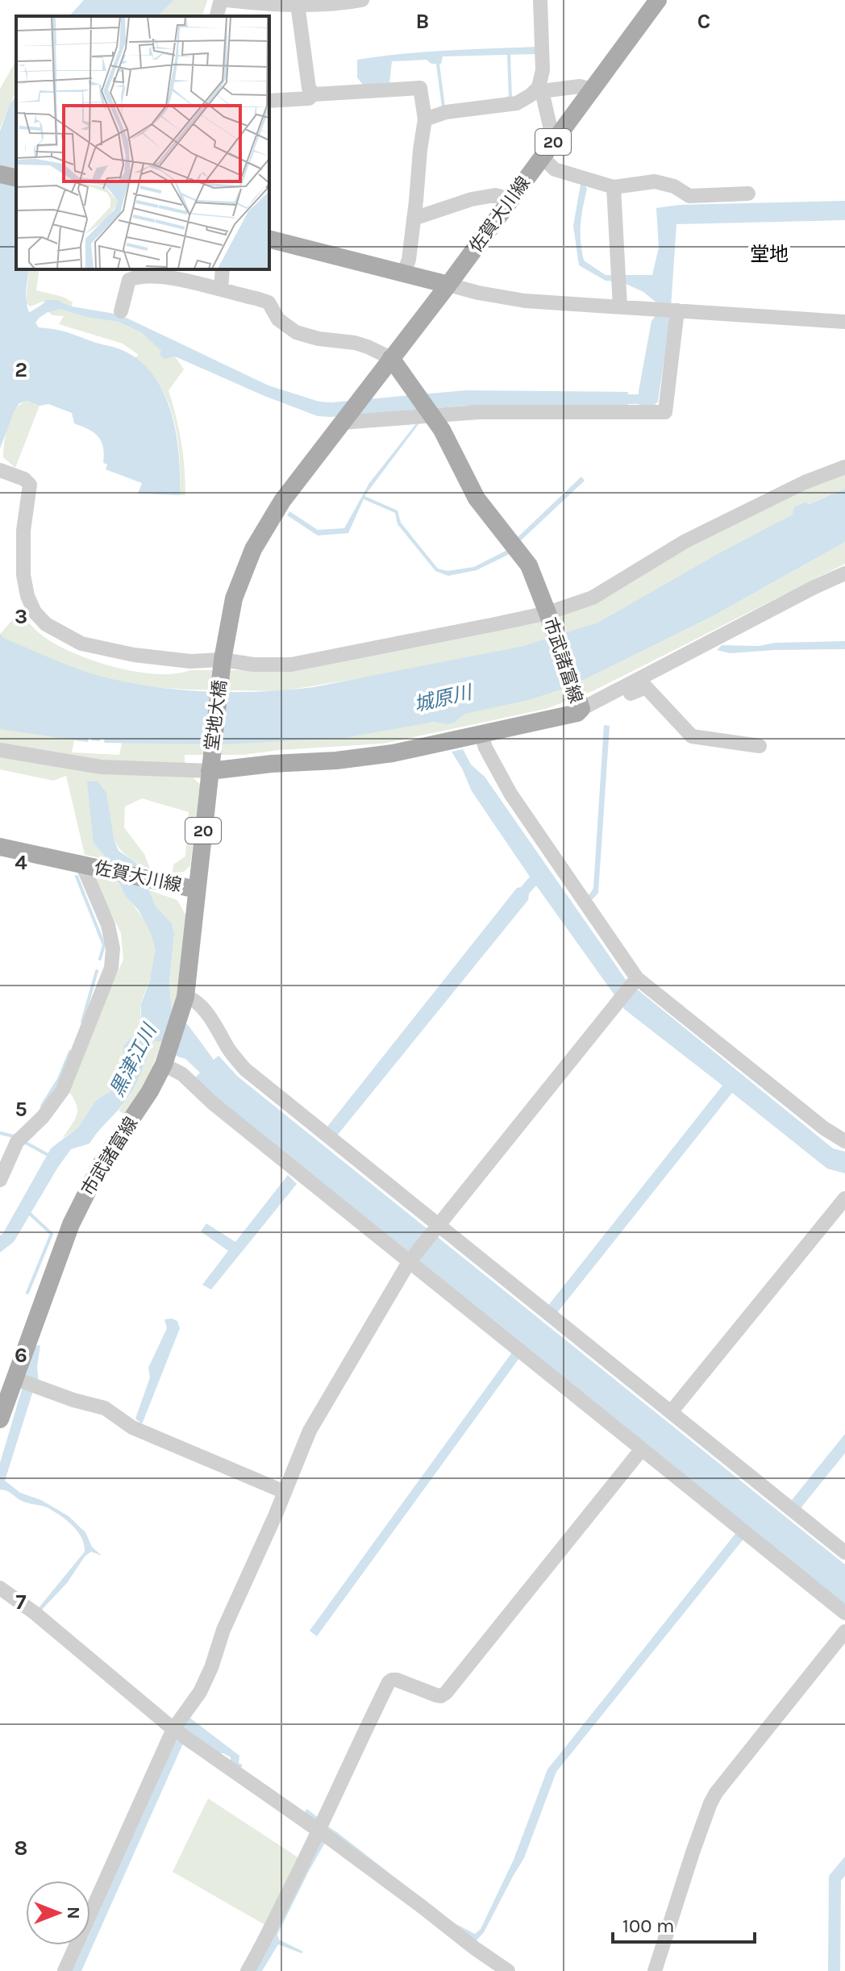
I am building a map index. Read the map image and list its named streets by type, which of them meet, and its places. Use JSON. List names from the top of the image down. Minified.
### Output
{"streets":{"main road":["20","佐賀大川線","市武諸富線","堂地大橋"]},"crossings":[["20","佐賀大川線"],["20","堂地大橋"],["佐賀大川線","市武諸富線"],["佐賀大川線","堂地大橋"],["市武諸富線","堂地大橋"]],"districts":["堂地"],"water":["城原川","黒津江川"],"scale_bar":"100 m","north":"right","grid":{"columns":["B","C"],"rows":["2","3","4","5","6","7","8"]}}
